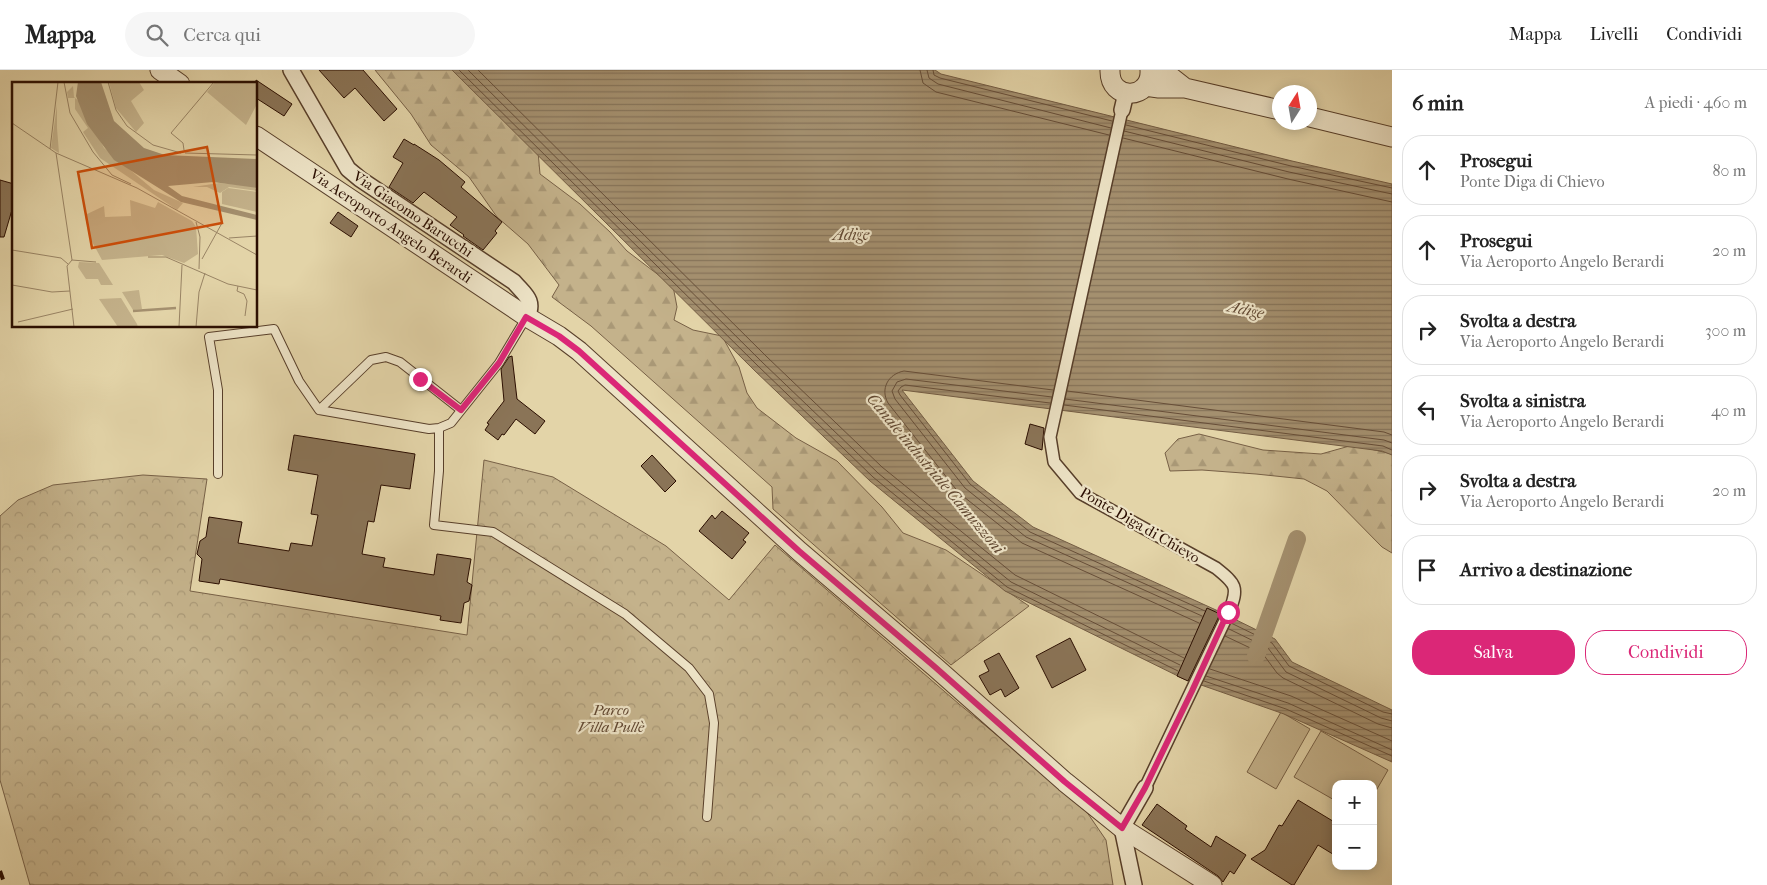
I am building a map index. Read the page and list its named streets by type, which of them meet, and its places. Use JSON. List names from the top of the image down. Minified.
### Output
{"streets":{"street":["Via Giacomo Barucchi","Via Aeroporto Angelo Berardi","Ponte Diga di Chievo"]},"crossings":[["Via Giacomo Barucchi","Via Aeroporto Angelo Berardi"]],"water":["Adige","Canale industriale Camuzzoni"],"parks":["Parco Villa Pullè"],"north":"top","page":{"header":"Mappa","search":"Cerca qui","nav":["Mappa","Livelli","Condividi"],"heading":["6 min","A piedi · 460 m"],"list":[["Prosegui","Ponte Diga di Chievo","80 m"],["Prosegui","Via Aeroporto Angelo Berardi","20 m"],["Svolta a destra","Via Aeroporto Angelo Berardi","300 m"],["Svolta a sinistra","Via Aeroporto Angelo Berardi","40 m"],["Svolta a destra","Via Aeroporto Angelo Berardi","20 m"],"Arrivo a destinazione"],"buttons":["Salva","Condividi"],"map_buttons":["+","−"]}}
